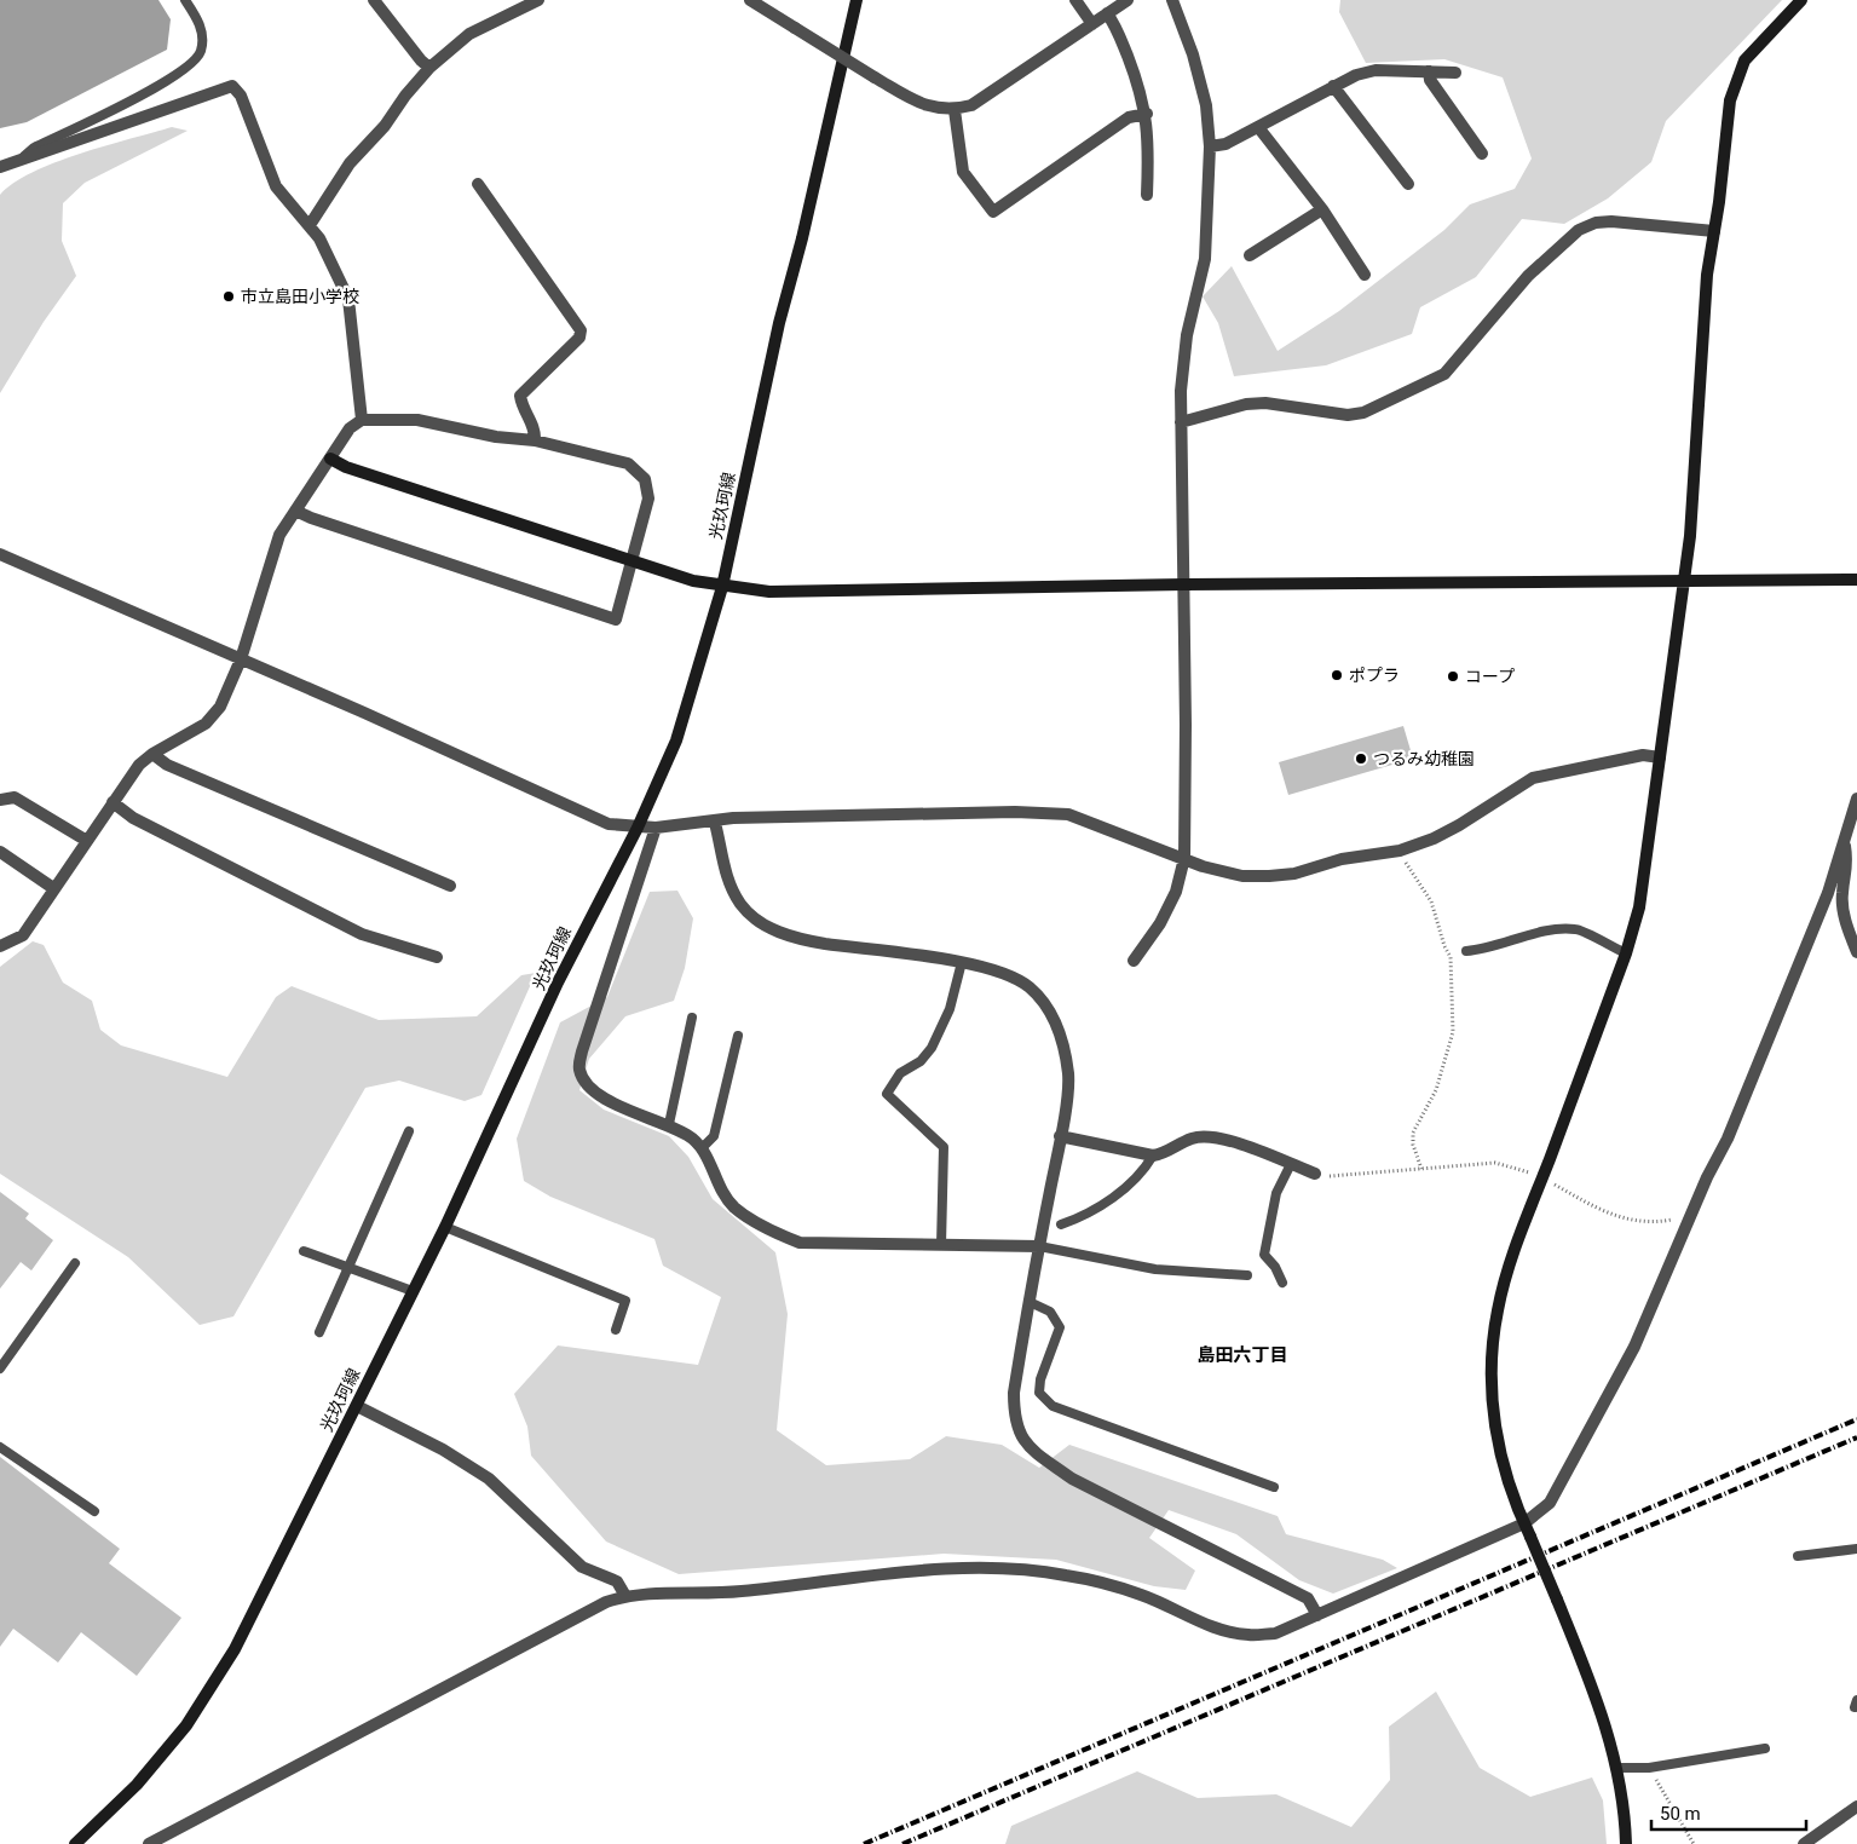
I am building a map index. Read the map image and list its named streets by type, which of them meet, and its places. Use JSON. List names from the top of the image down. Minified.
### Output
{"streets":{"street":["光玖珂線"]},"districts":["島田六丁目"],"places":["市立島田小学校","ポプラ","コープ","つるみ幼稚園"],"scale_bar":"50 m"}
